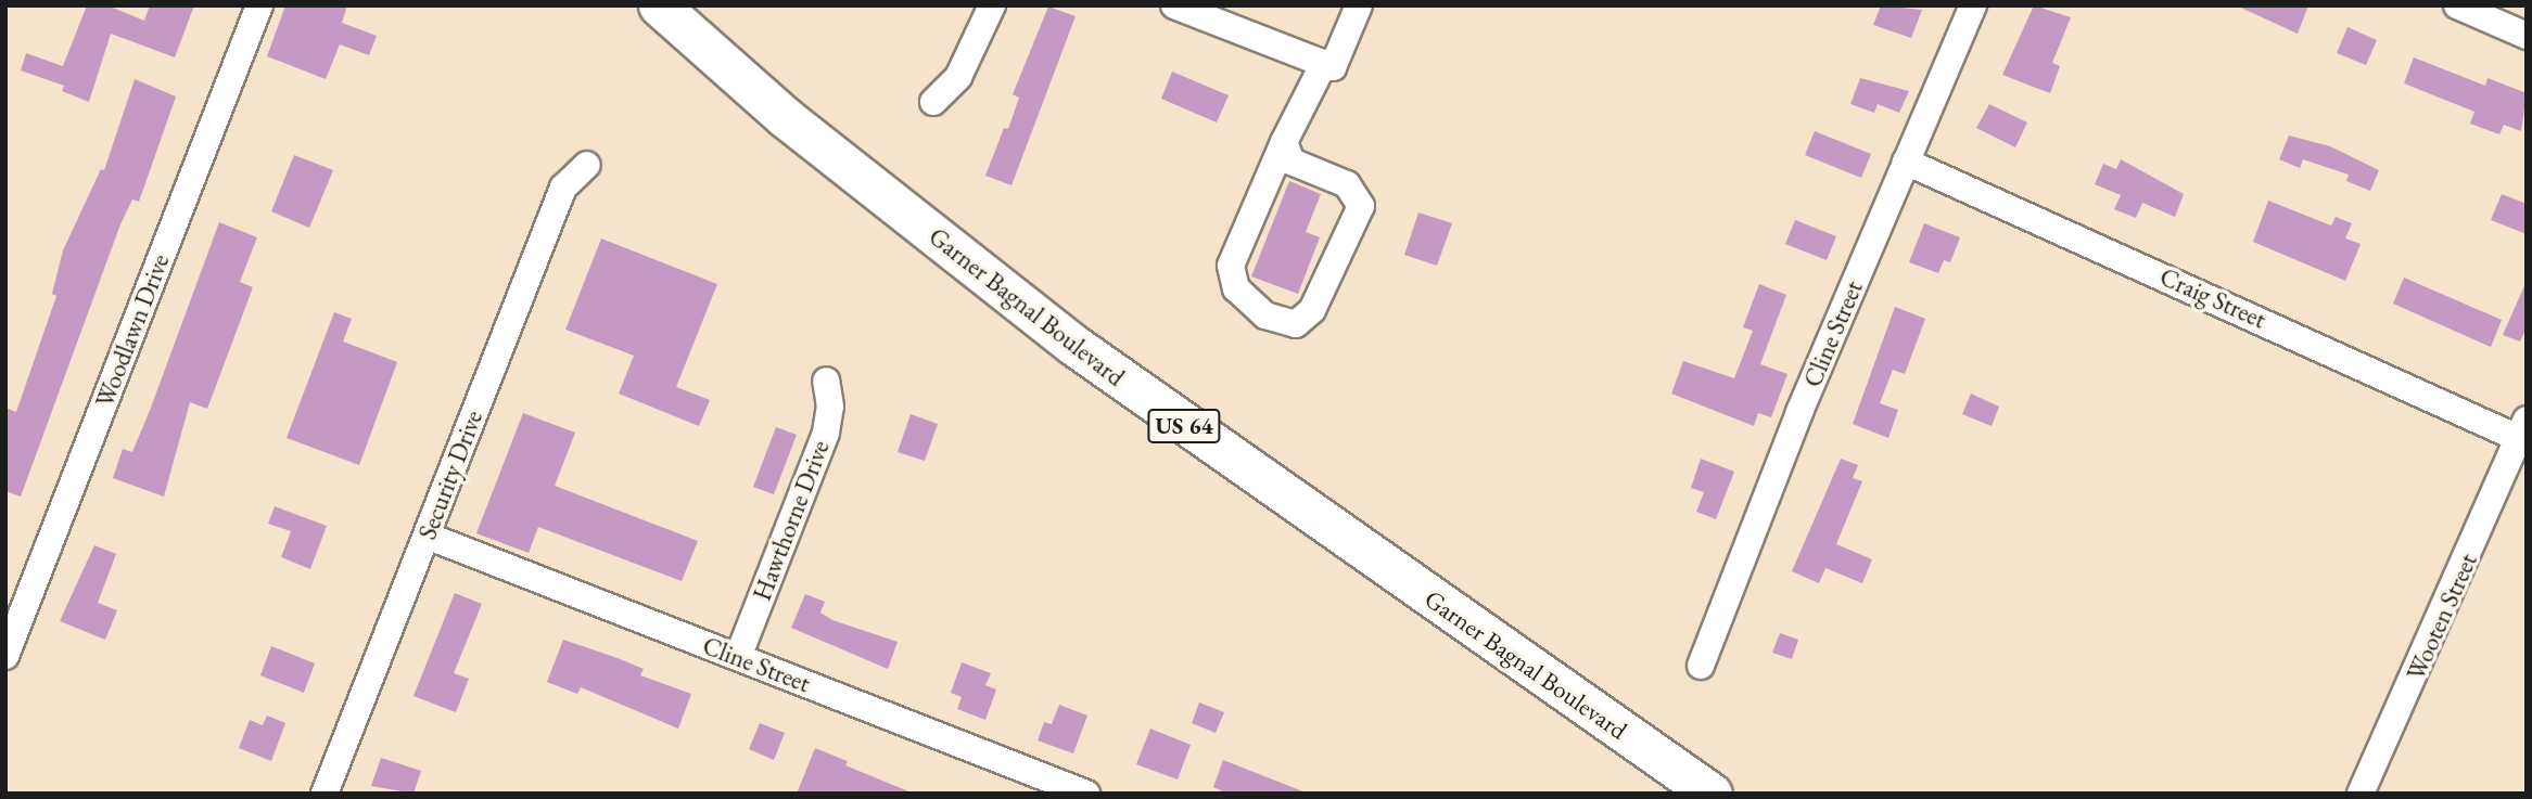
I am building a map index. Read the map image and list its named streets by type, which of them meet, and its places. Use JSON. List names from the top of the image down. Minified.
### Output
{"streets":{"highway":["Garner Bagnal Boulevard","US 64"],"street":["Craig Street","Woodlawn Drive","Cline Street","Security Drive","Hawthorne Drive","Wooten Street"]},"crossings":[["Craig Street","Cline Street"],["Craig Street","Wooten Street"],["Cline Street","Security Drive"],["Cline Street","Hawthorne Drive"]]}
